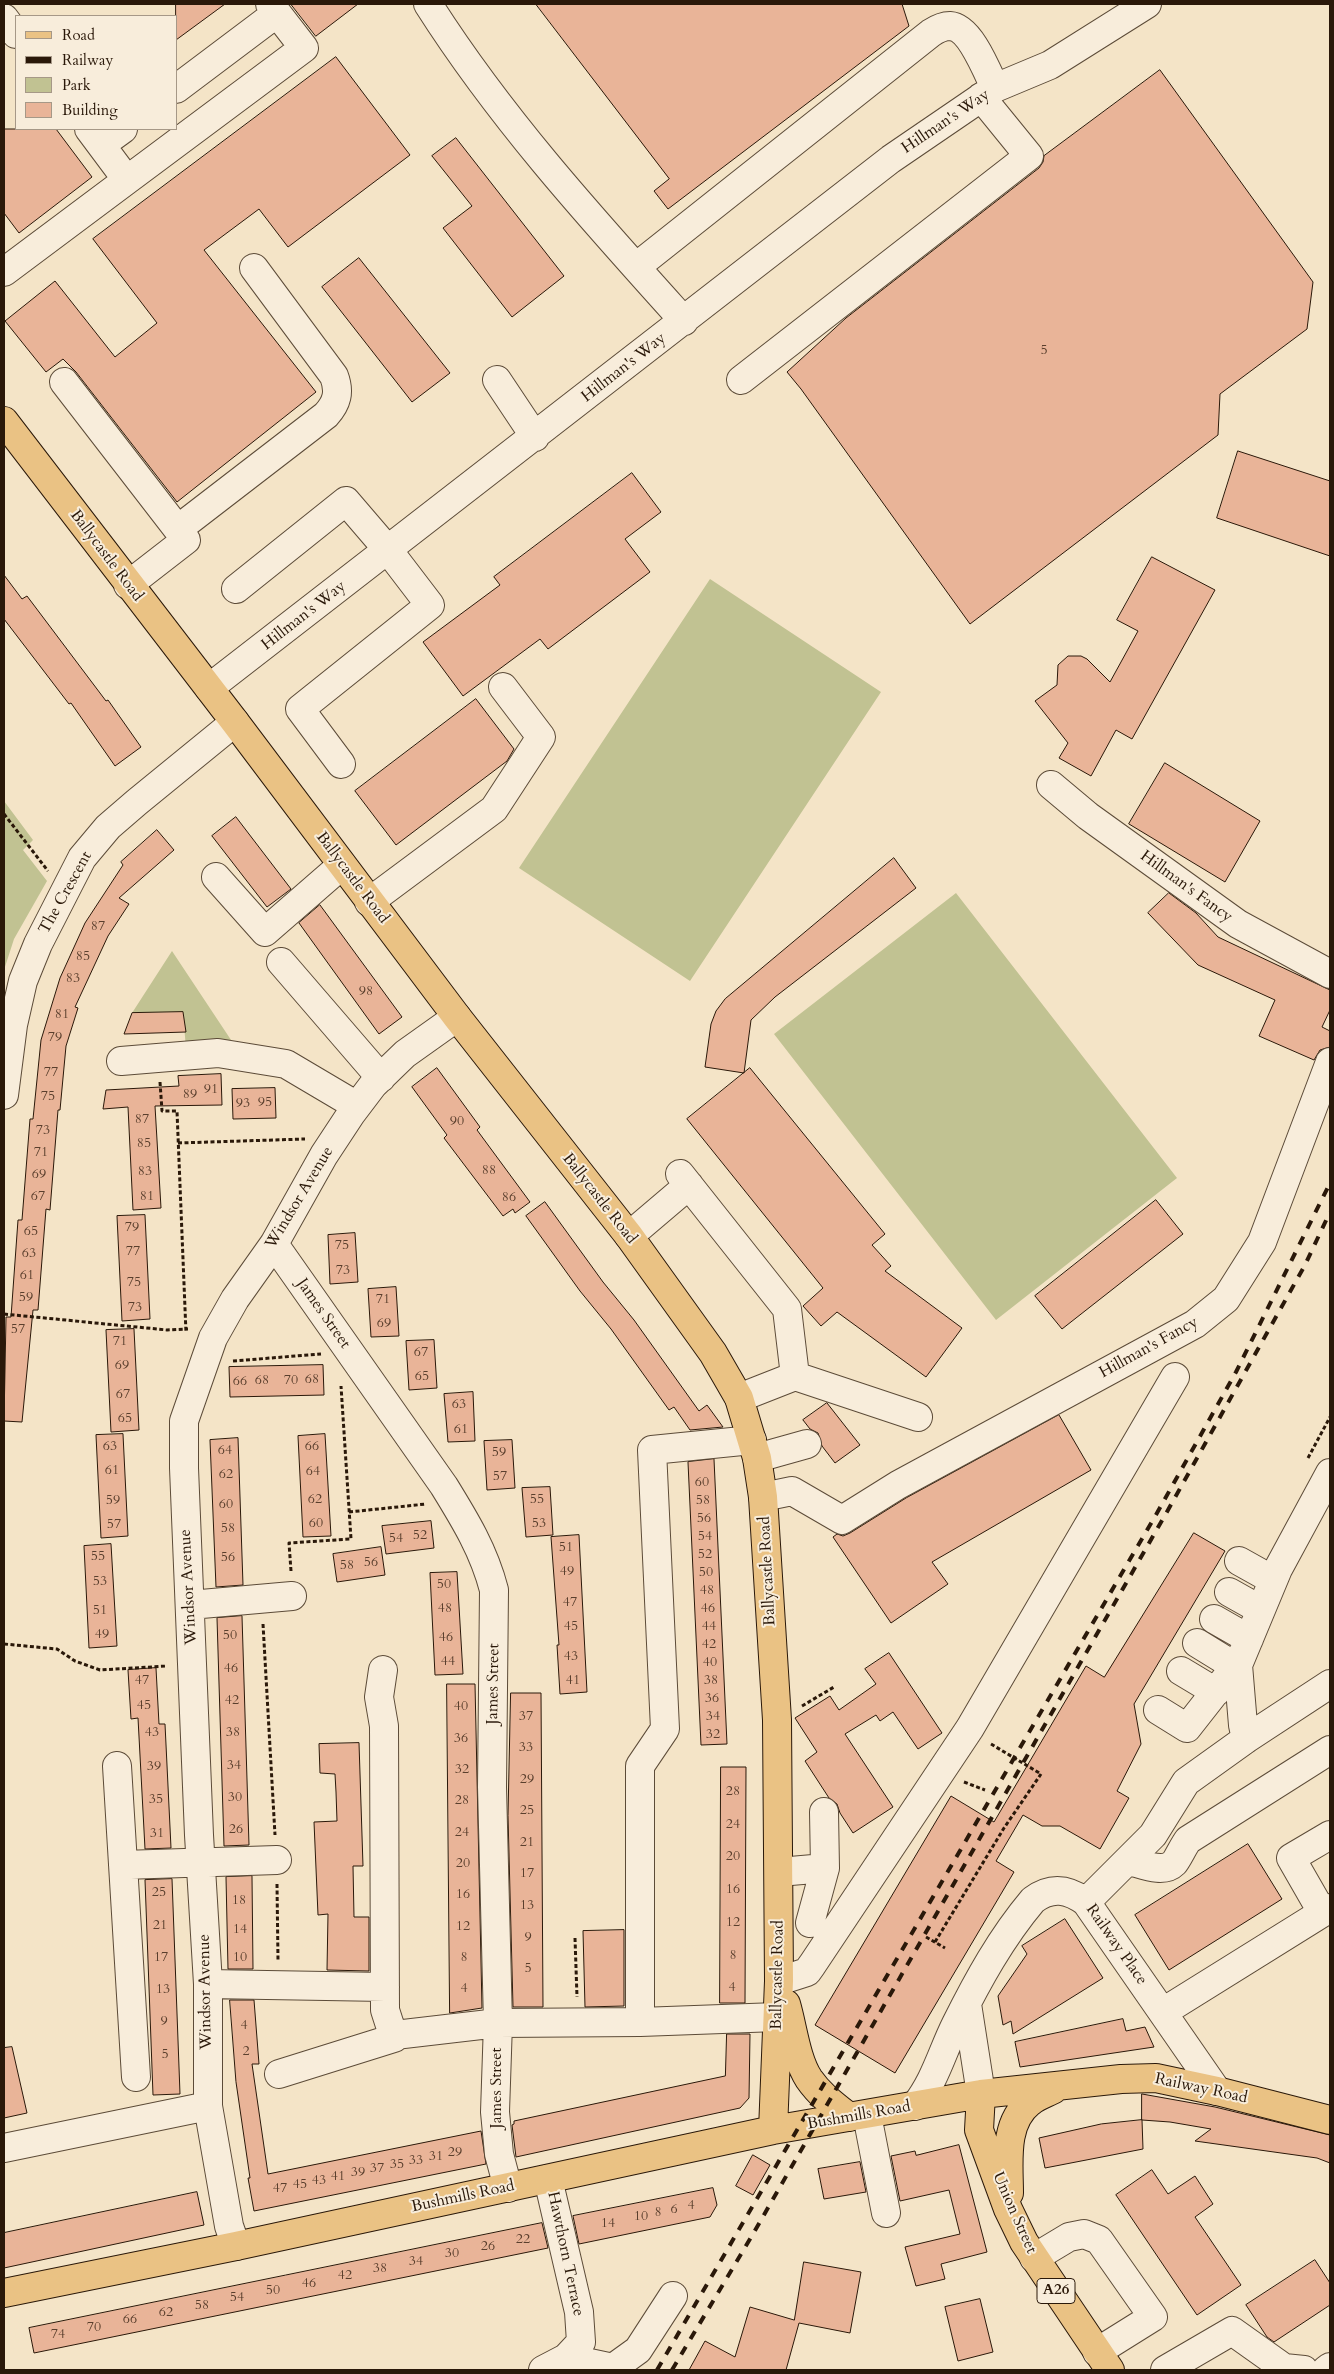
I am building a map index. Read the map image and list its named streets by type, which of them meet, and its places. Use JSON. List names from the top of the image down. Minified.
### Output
{"streets":{"main road":["Ballycastle Road","Railway Road","Bushmills Road","Union Street","A26"],"street":["Hillman's Way","Hillman's Fancy","The Crescent","Windsor Avenue","James Street","Railway Place","Hawthorn Terrace"]},"crossings":[["Hillman's Way","Ballycastle Road"],["Ballycastle Road","Hillman's Fancy"],["Ballycastle Road","The Crescent"],["Ballycastle Road","Windsor Avenue"],["Ballycastle Road","Bushmills Road"],["Windsor Avenue","James Street"],["Windsor Avenue","Bushmills Road"],["James Street","Bushmills Road"],["Railway Place","Railway Road"],["Railway Place","Bushmills Road"],["Railway Road","Bushmills Road"],["Railway Road","Union Street"],["Railway Road","A26"],["Bushmills Road","Union Street"],["Bushmills Road","Hawthorn Terrace"],["Union Street","A26"]],"house_numbers":["5","87","85","83","98","81","79","77","91","89","75","95","93","87","90","73","85","71","88","83","69","67","81","86","79","65","75","77","63","73","61","75","59","71","73","69","57","71","67","69","65","68","68","70","66","67","63","65","61","63","66","64","59","61","64","62","57","60","62","55","59","58","60","56","60","53","57","58","52","54","54","51","52","55","56","56","58","49","50","53","50","48","47","48","46","51","45","44","49","50","46","42","43","44","40","46","47","41","38","36","42","45","40","37","34","43","38","32","36","33","34","39","32","29","28","30","35","28","25","24","26","24","31","21","20","20","17","16","25","16","18","13","12","21","12","14","9","8","17","10","8","5","4","4","13","9","4","2","5","29","31","33","35","37","39","41","43","45","47","4","6","8","10","14","22","26","30","34","38","42","46","50","54","58","62","66","70","74"],"legend":["Road","Railway","Park","Building"]}
